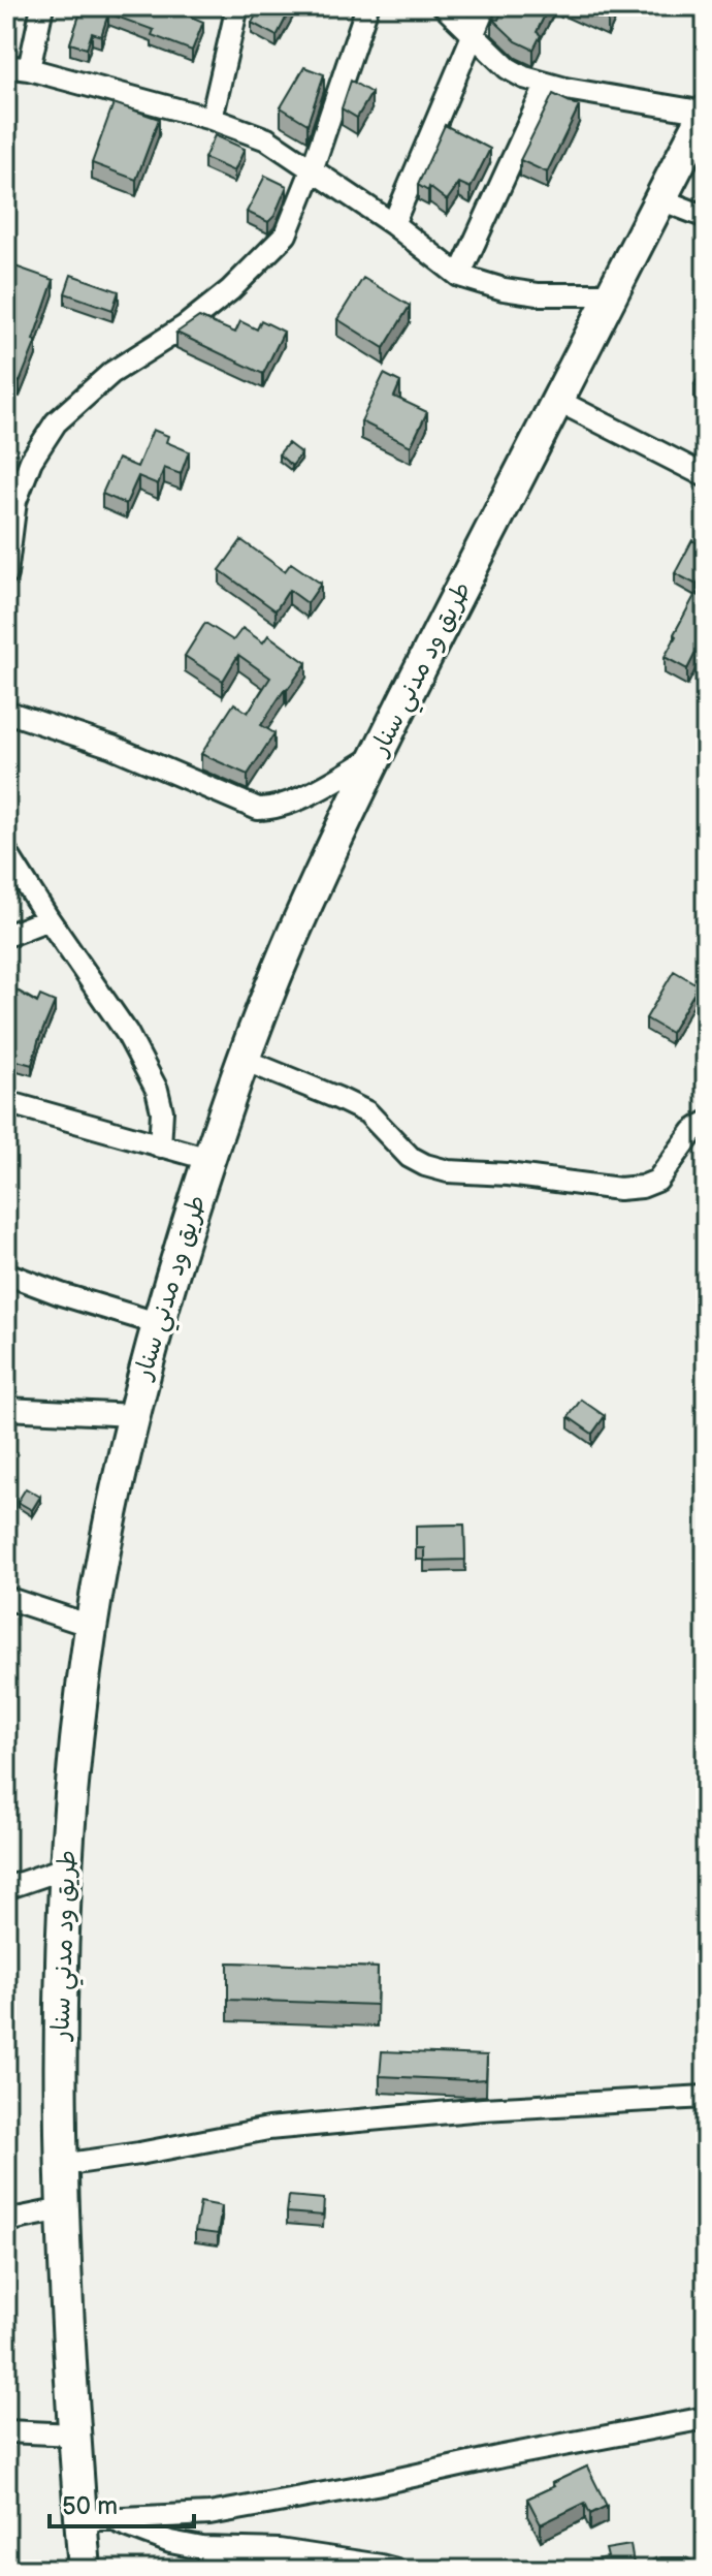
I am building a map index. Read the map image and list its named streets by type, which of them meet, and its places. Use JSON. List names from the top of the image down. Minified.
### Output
{"streets":{"highway":["طريق ود مدني سنار"]},"scale_bar":"50 m"}
